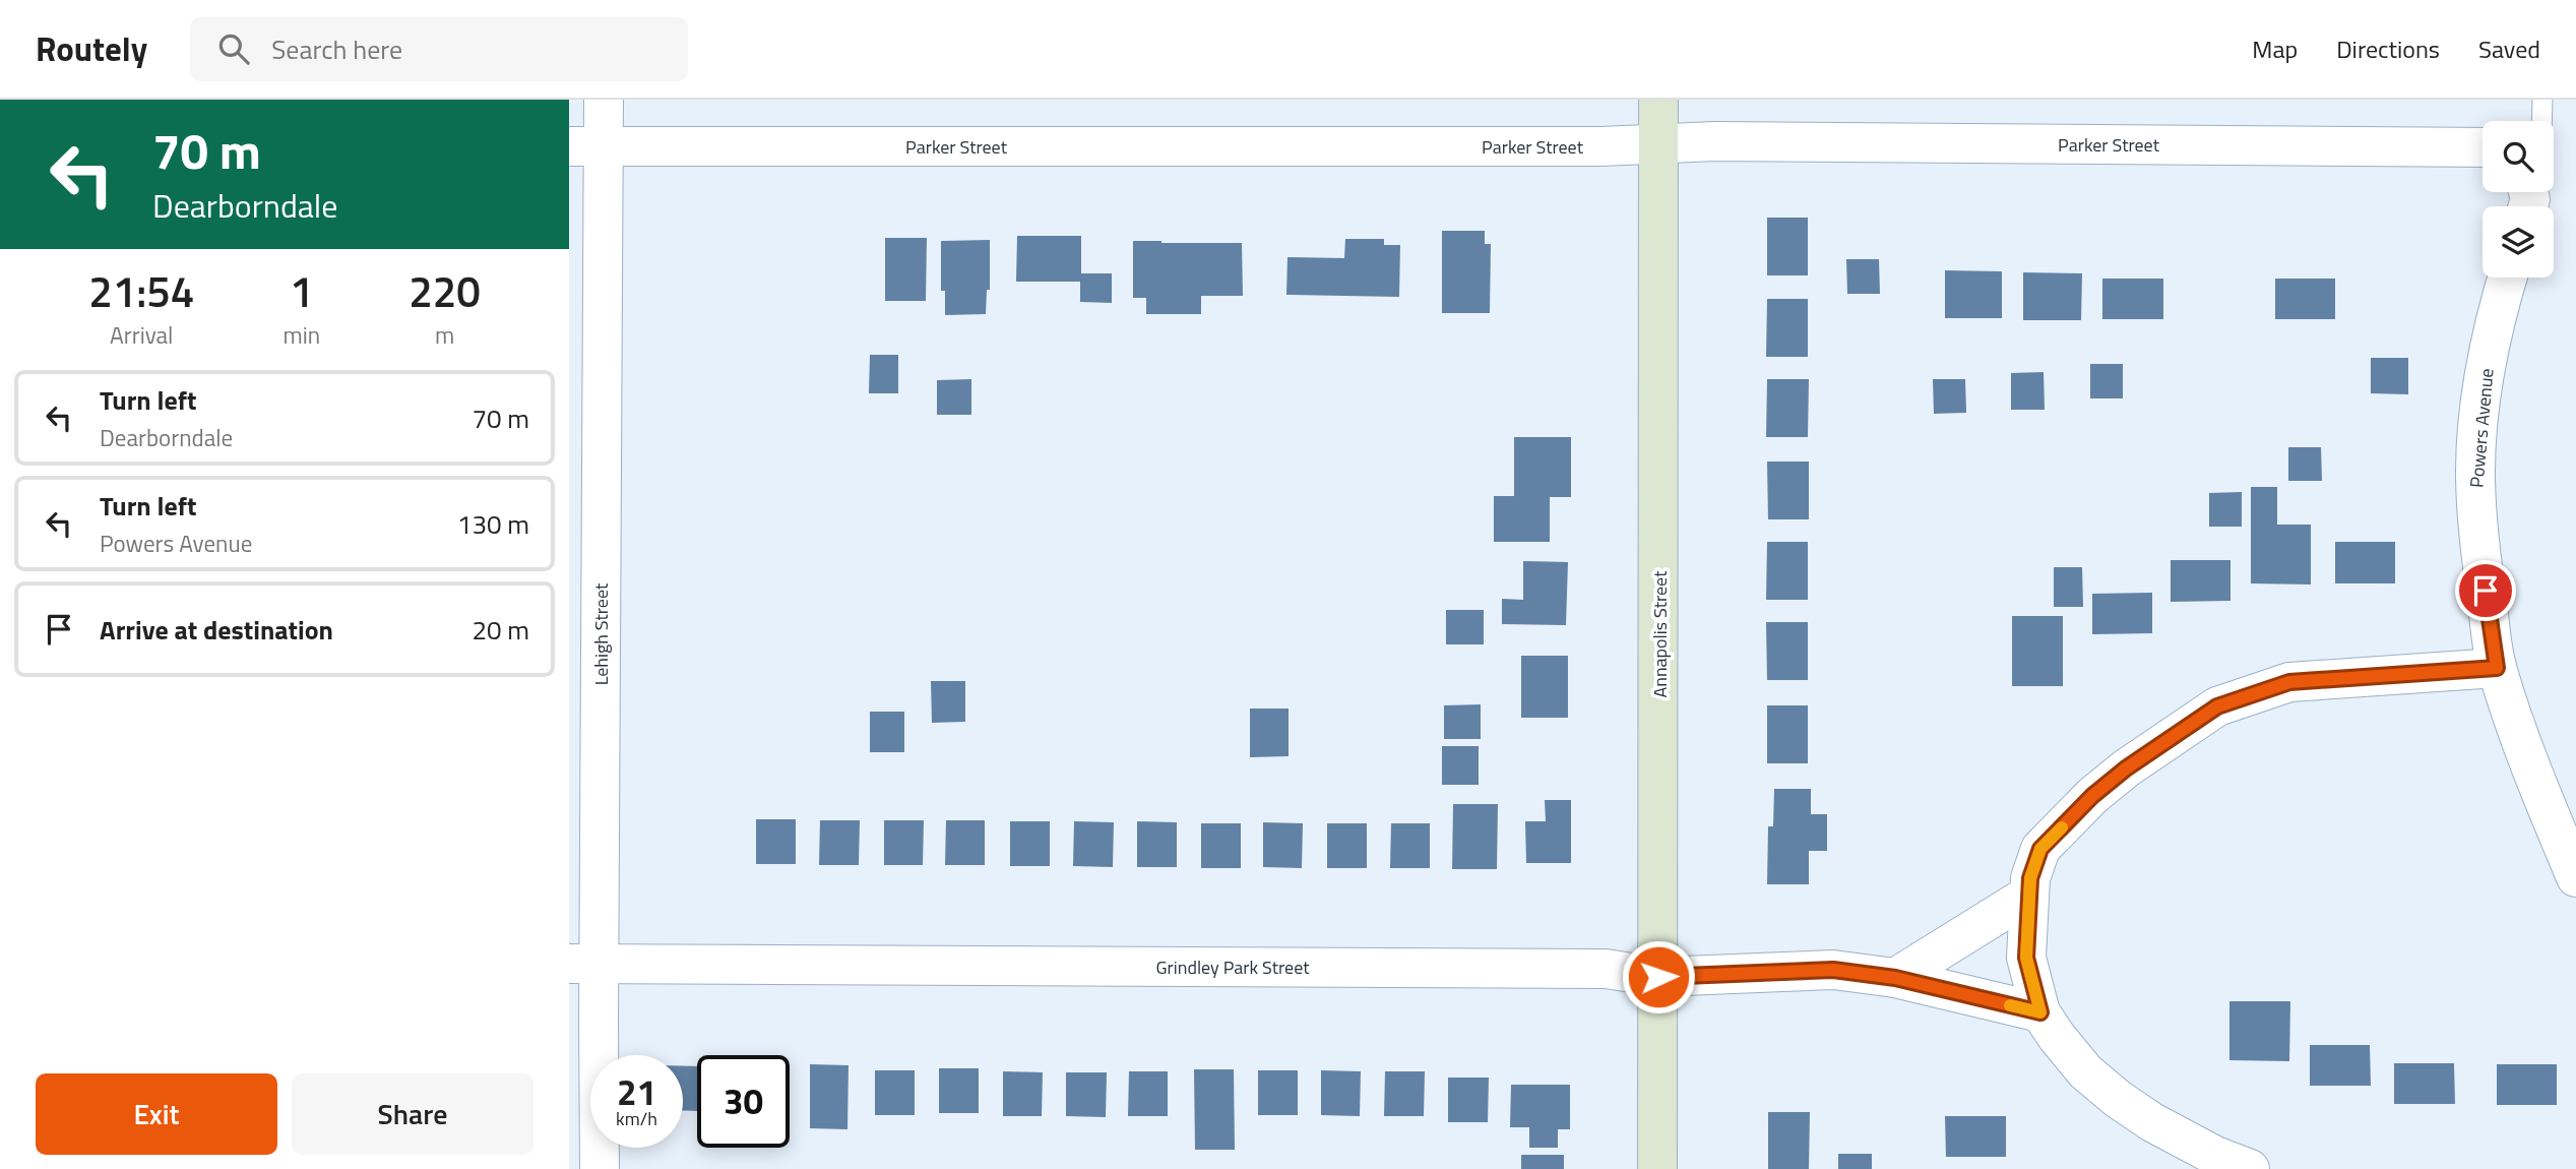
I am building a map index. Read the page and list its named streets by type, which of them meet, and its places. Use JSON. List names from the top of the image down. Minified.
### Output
{"streets":{"street":["Parker Street","Powers Avenue","Lehigh Street","Annapolis Street","Grindley Park Street"]},"crossings":[["Parker Street","Lehigh Street"],["Parker Street","Annapolis Street"],["Lehigh Street","Grindley Park Street"],["Annapolis Street","Grindley Park Street"]],"page":{"header":"Routely","search":"Search here","nav":["Map","Directions","Saved"],"turn":["70 m","Dearborndale"],"eta":["21:54","Arrival","1","min","220","m"],"list":[{"name":"Turn left","note":"Dearborndale","value":"70 m"},{"name":"Turn left","note":"Powers Avenue","value":"130 m"},{"name":"Arrive at destination","value":"20 m"}],"speed":"21 km/h","limit":"30","buttons":["Exit","Share"]}}
